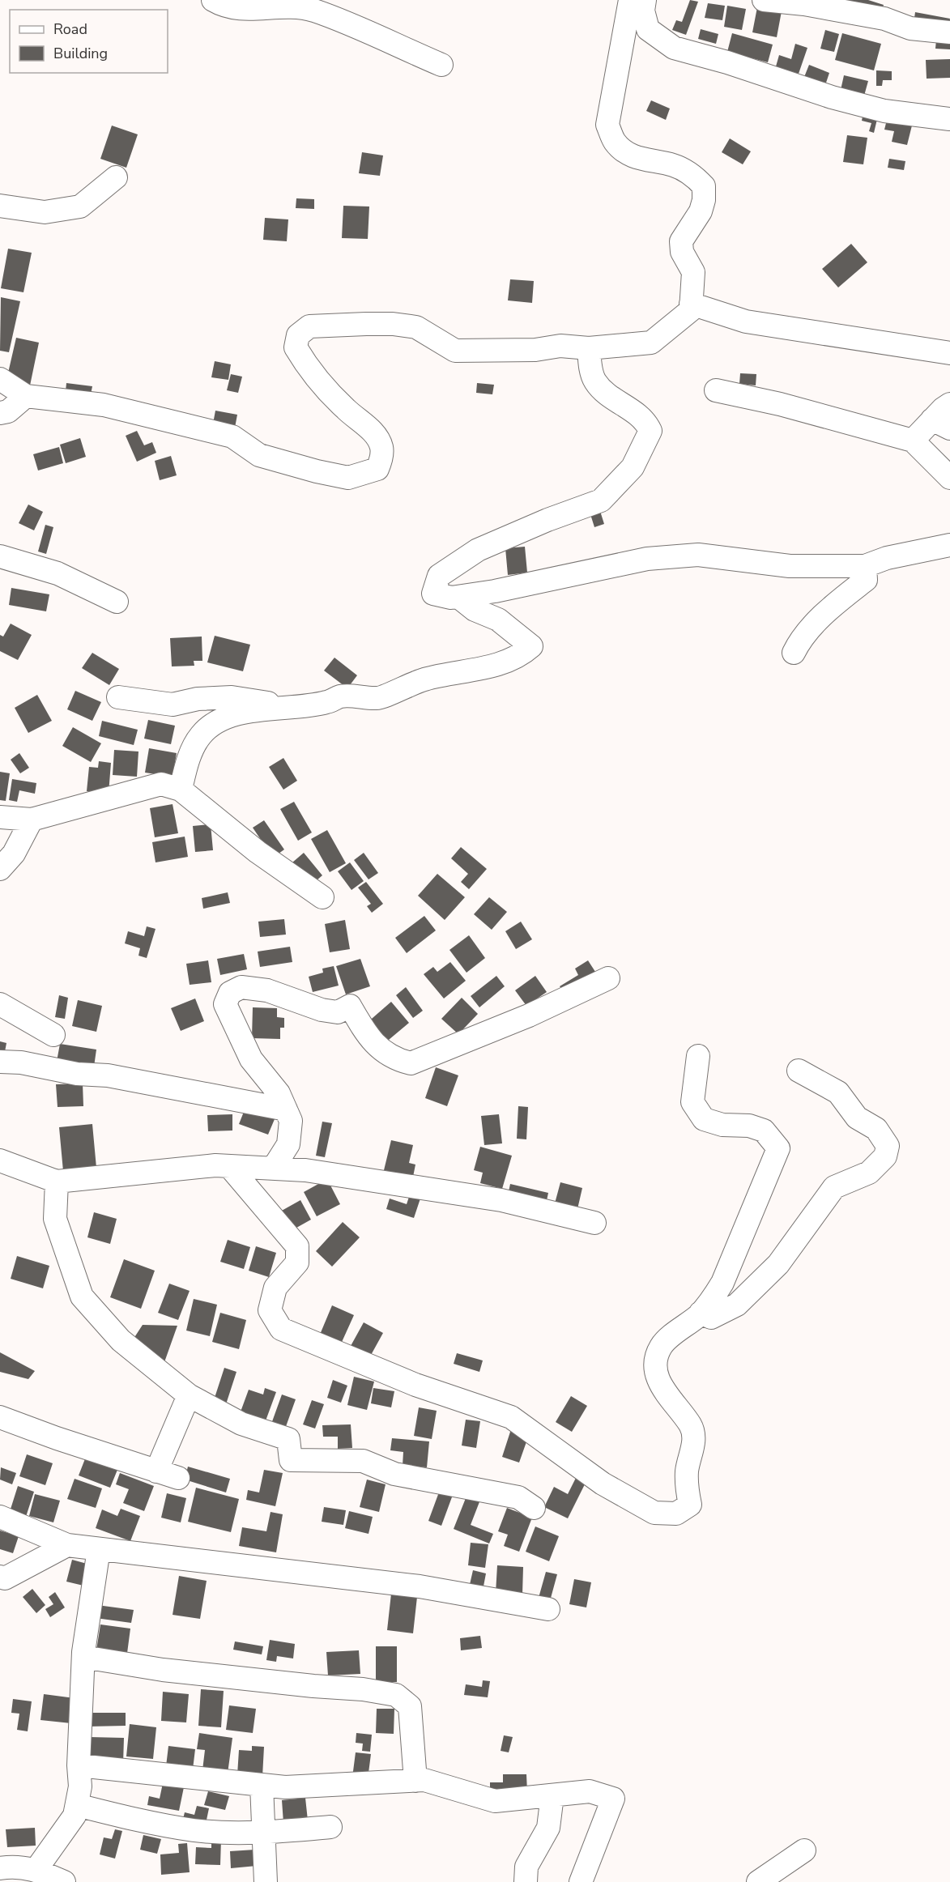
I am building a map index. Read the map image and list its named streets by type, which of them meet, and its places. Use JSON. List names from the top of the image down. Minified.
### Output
{"legend":["Road","Building"]}
